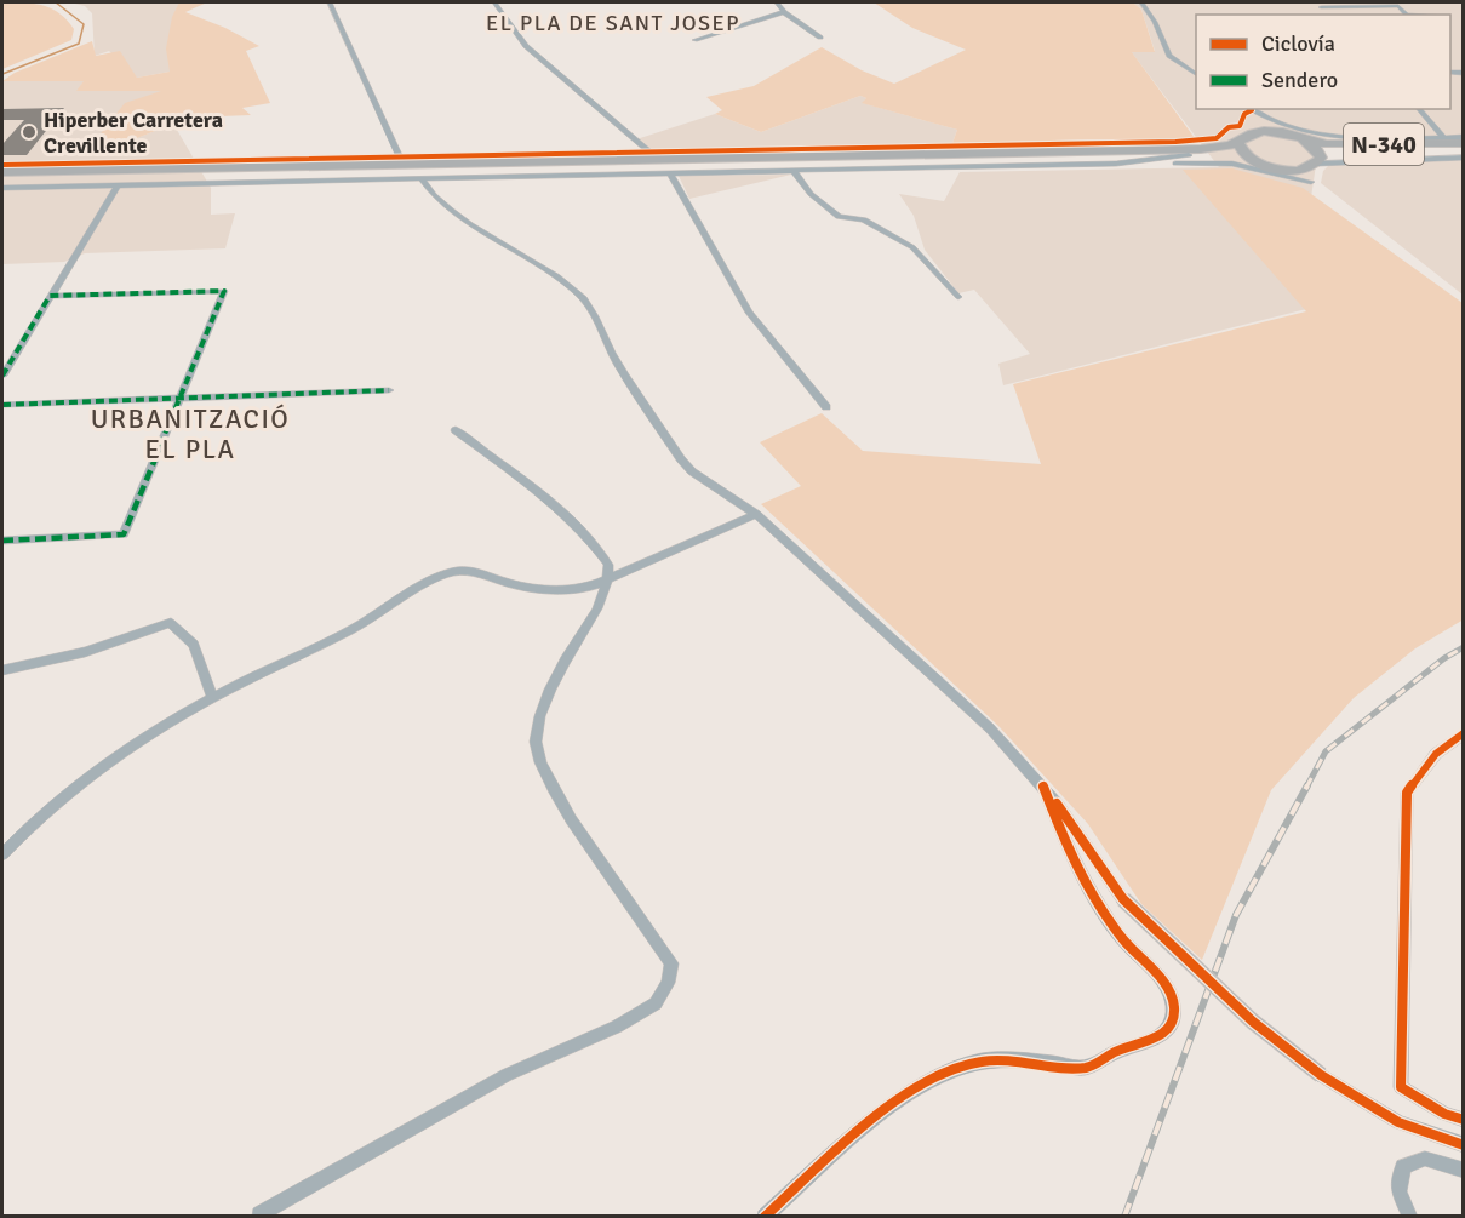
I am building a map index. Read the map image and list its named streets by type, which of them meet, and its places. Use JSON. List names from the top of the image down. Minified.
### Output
{"streets":{"highway":["N-340"]},"districts":["EL PLA DE SANT JOSEP","URBANITZACIÓ EL PLA"],"places":["Hiperber Carretera Crevillente"],"legend":["Ciclovía","Sendero"]}
